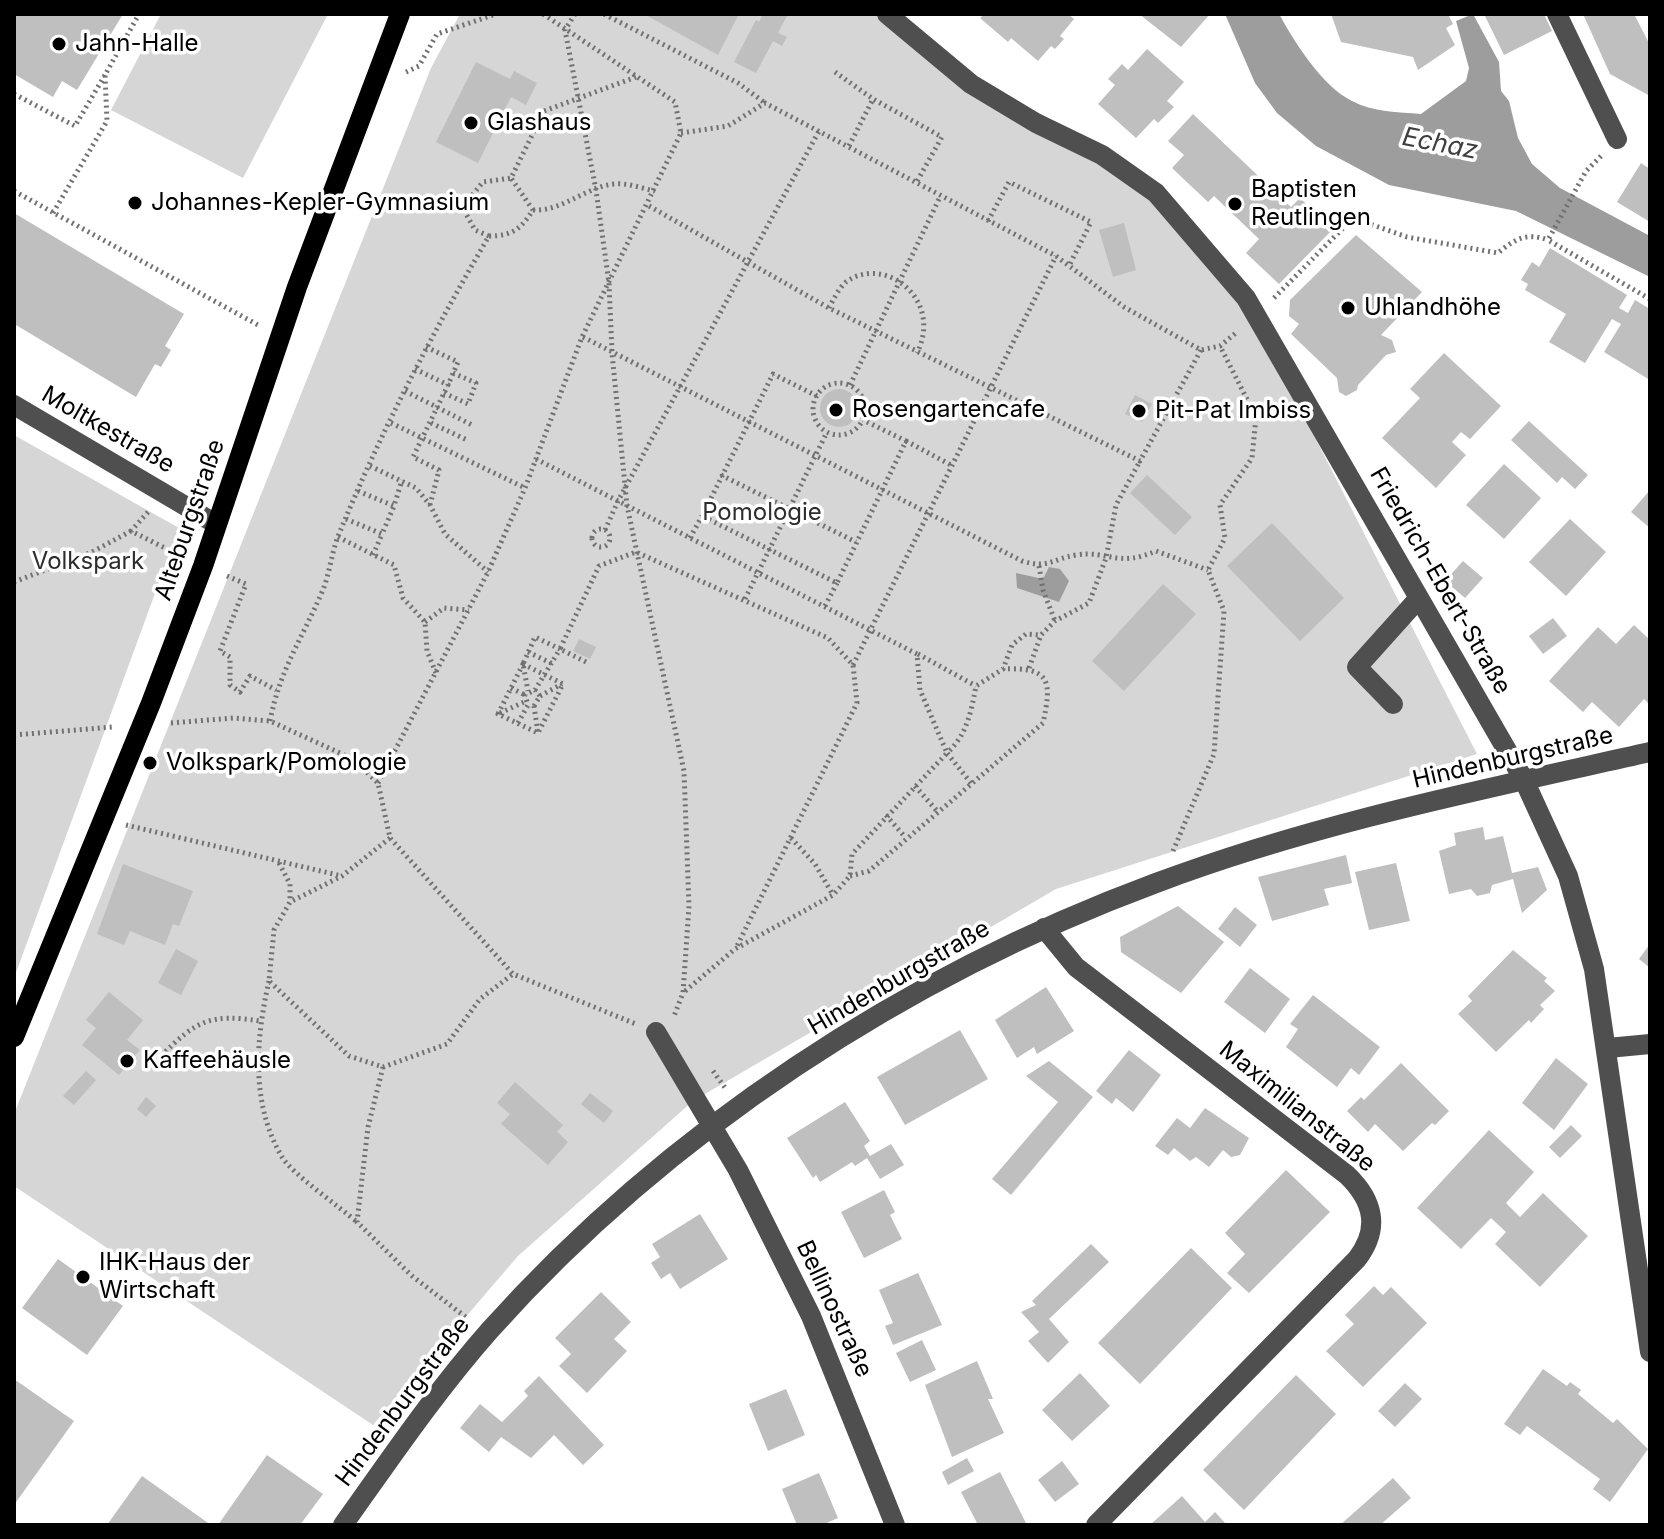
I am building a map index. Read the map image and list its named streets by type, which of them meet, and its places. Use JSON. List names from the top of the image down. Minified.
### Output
{"streets":{"main road":["Alteburgstraße"],"street":["Moltkestraße","Friedrich-Ebert-Straße","Hindenburgstraße","Maximilianstraße","Bellinostraße"]},"crossings":[["Moltkestraße","Alteburgstraße"],["Friedrich-Ebert-Straße","Hindenburgstraße"],["Hindenburgstraße","Maximilianstraße"],["Hindenburgstraße","Bellinostraße"]],"water":["Echaz"],"parks":["Pomologie","Volkspark"],"places":["Jahn-Halle","Glashaus","Johannes-Kepler-Gymnasium","Baptisten Reutlingen","Uhlandhöhe","Rosengartencafe","Pit-Pat Imbiss","Volkspark/Pomologie","Kaffeehäusle","IHK-Haus der Wirtschaft"]}
